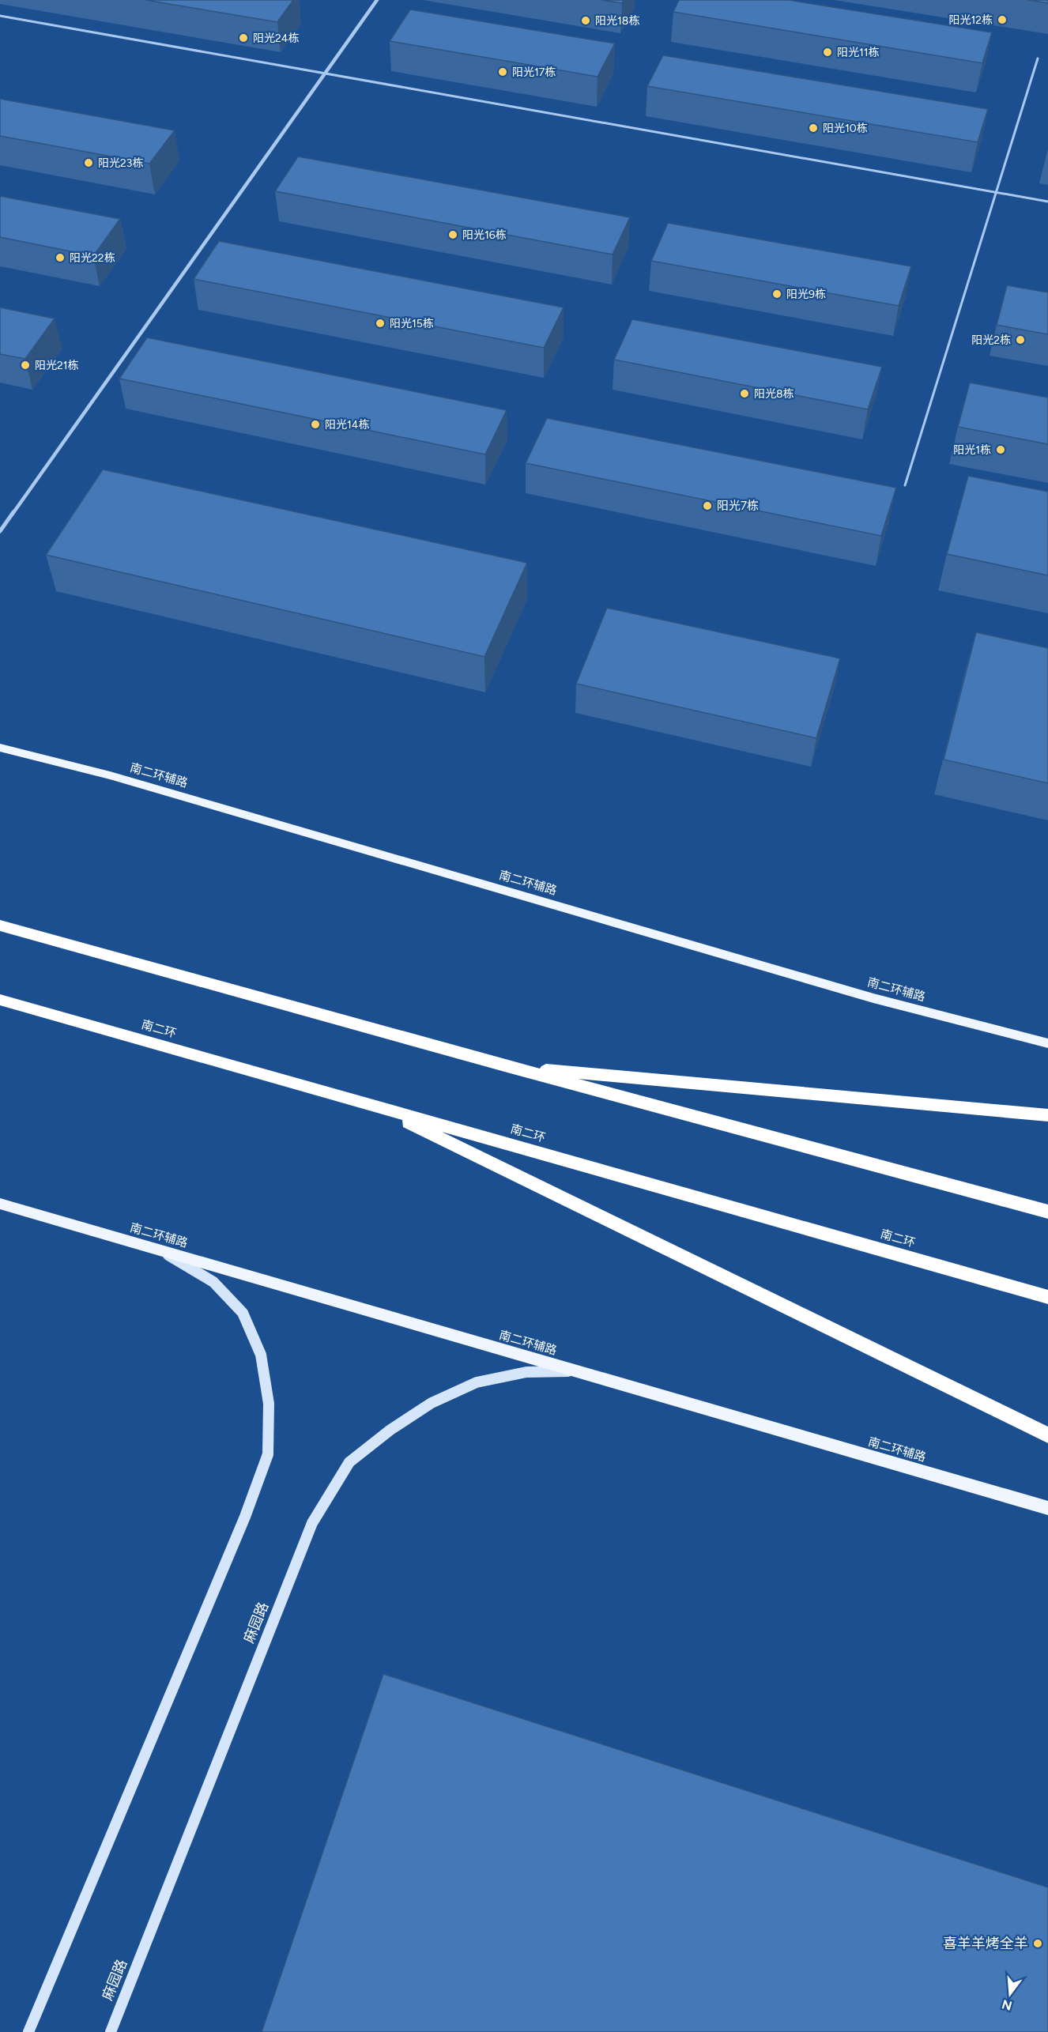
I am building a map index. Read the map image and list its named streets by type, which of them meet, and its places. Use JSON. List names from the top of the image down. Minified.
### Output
{"streets":{"highway":["南二环"],"main road":["南二环辅路","麻园路"]},"crossings":[["南二环辅路","麻园路"]],"places":["阳光12栋","阳光18栋","阳光24栋","阳光11栋","阳光17栋","阳光10栋","阳光23栋","阳光16栋","阳光22栋","阳光9栋","阳光15栋","阳光2栋","阳光21栋","阳光8栋","阳光14栋","阳光1栋","阳光7栋","喜羊羊烤全羊"],"north":"bottom"}
